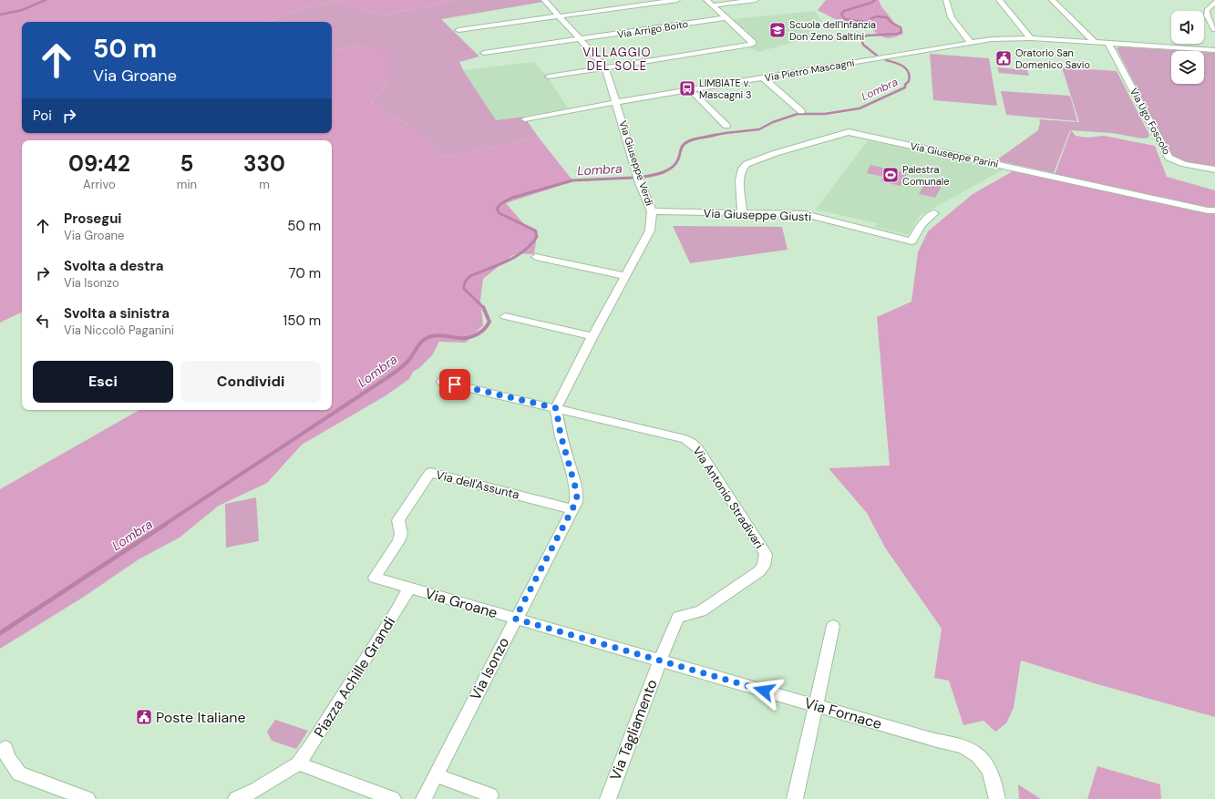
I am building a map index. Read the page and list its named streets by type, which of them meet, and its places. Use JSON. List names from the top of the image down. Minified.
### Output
{"streets":{"street":["Via Arrigo Boito","Via Pietro Mascagni","Via Ugo Foscolo","Via Giuseppe Parini","Via Giuseppe Verdi","Via Giuseppe Giusti","Via dell'Assunta","Via Antonio Stradivari","Via Groane","Via Isonzo","Piazza Achille Grandi","Via Fornace","Via Tagliamento"]},"crossings":[["Via Arrigo Boito","Via Giuseppe Verdi"],["Via Pietro Mascagni","Via Ugo Foscolo"],["Via Pietro Mascagni","Via Giuseppe Verdi"],["Via Giuseppe Parini","Via Giuseppe Giusti"],["Via Giuseppe Verdi","Via Giuseppe Giusti"],["Via Giuseppe Verdi","Via Antonio Stradivari"],["Via Giuseppe Verdi","Via Isonzo"],["Via dell'Assunta","Via Groane"],["Via dell'Assunta","Via Isonzo"],["Via dell'Assunta","Piazza Achille Grandi"],["Via Antonio Stradivari","Via Groane"],["Via Antonio Stradivari","Via Isonzo"],["Via Antonio Stradivari","Via Fornace"],["Via Antonio Stradivari","Via Tagliamento"],["Via Groane","Via Isonzo"],["Via Groane","Piazza Achille Grandi"],["Via Groane","Via Fornace"],["Via Groane","Via Tagliamento"],["Via Fornace","Via Tagliamento"]],"districts":["VILLAGGIO DEL SOLE"],"water":["Lombra"],"places":{"school or university":["Scuola dell'Infanzia Don Zeno Saltini"],"public building":["Oratorio San Domenico Savio","Poste Italiane"],"bus stop":["LIMBIATE v. Mascagni 3"],"sports":["Palestra Comunale"]},"page":{"turn":["50 m","Via Groane"],"then":"Poi","eta":["09:42","Arrivo","5","min","330","m"],"list":[{"name":"Prosegui","note":"Via Groane","value":"50 m"},{"name":"Svolta a destra","note":"Via Isonzo","value":"70 m"},{"name":"Svolta a sinistra","note":"Via Niccolò Paganini","value":"150 m"}],"buttons":["Esci","Condividi"]}}
